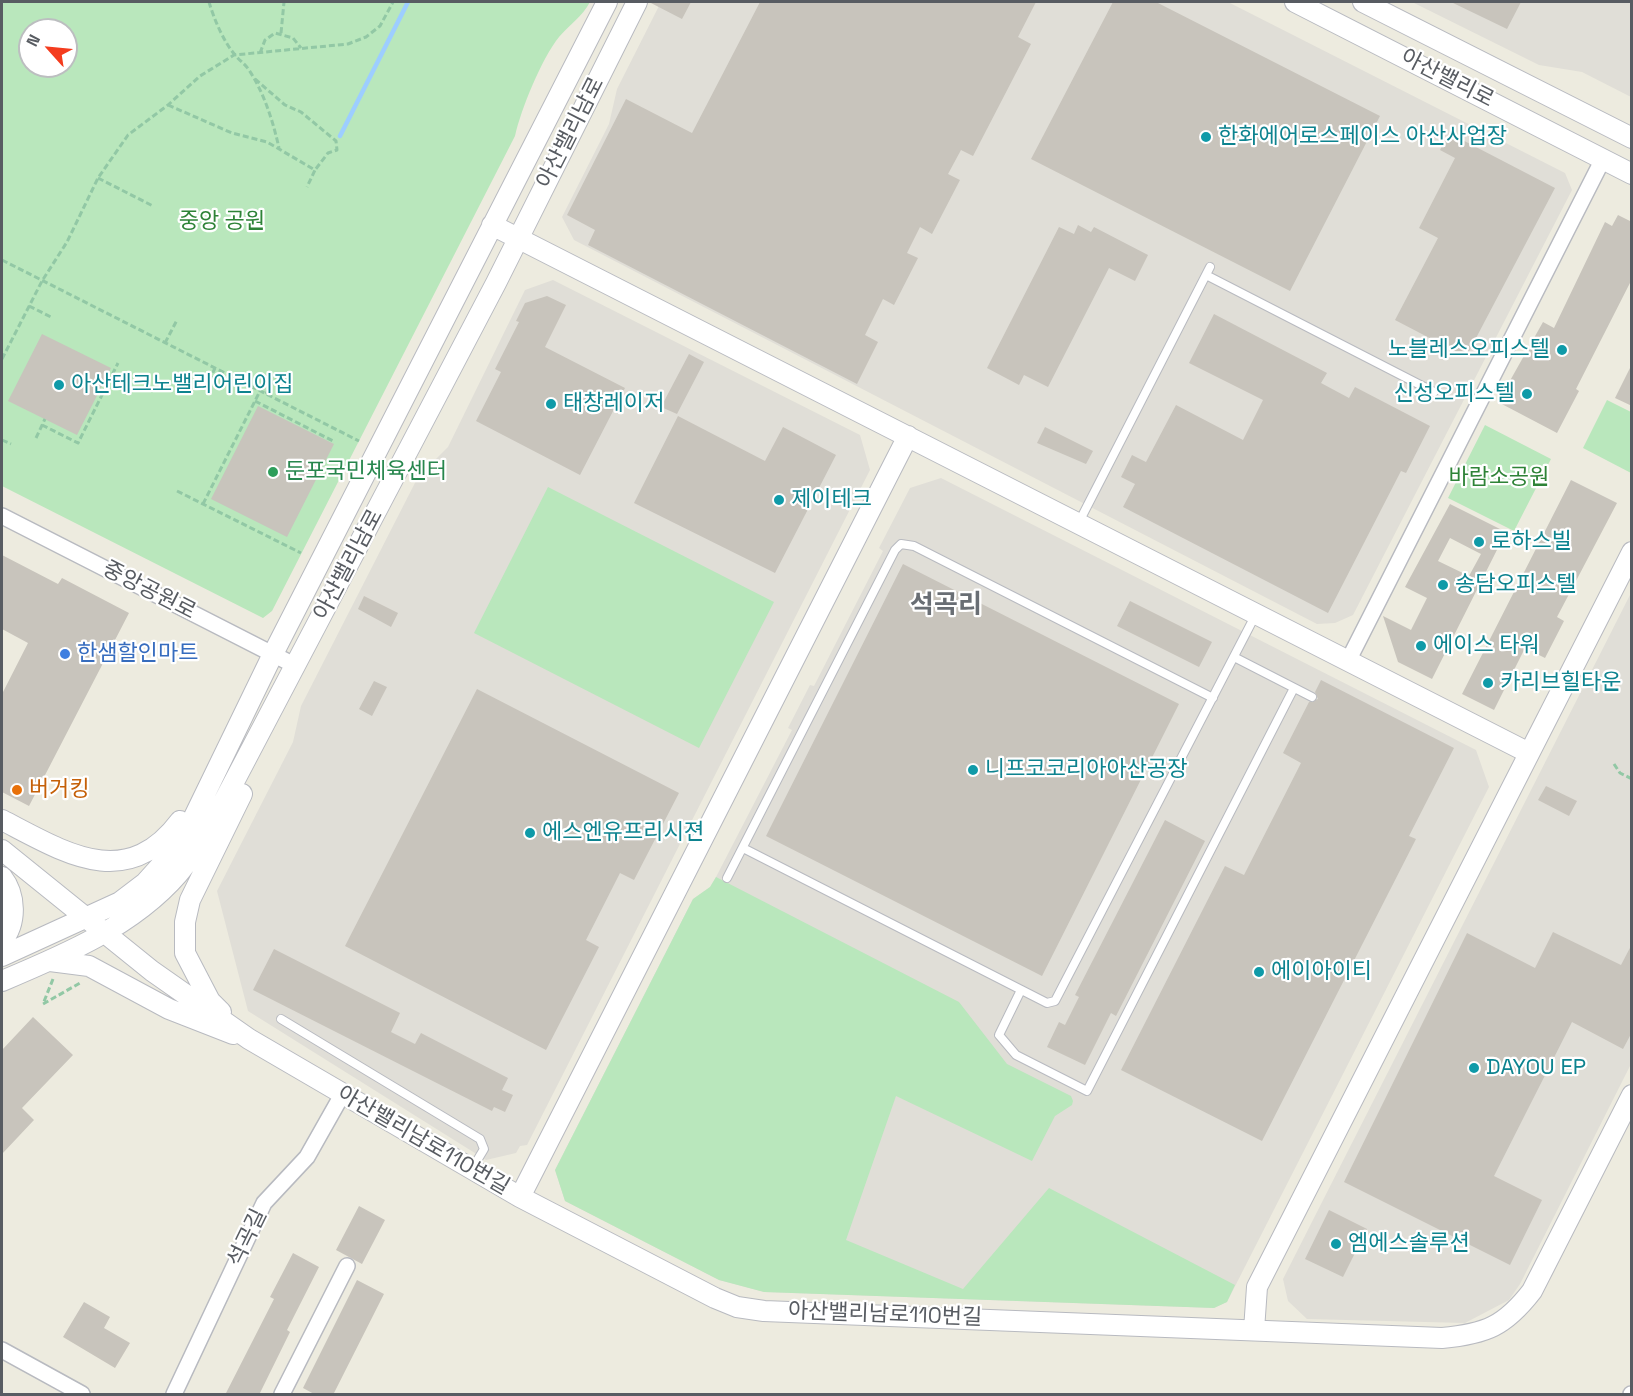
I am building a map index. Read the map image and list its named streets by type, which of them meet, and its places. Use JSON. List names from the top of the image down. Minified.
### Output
{"streets":{"street":["아산밸리로","아산밸리남로","중앙공원로","아산밸리남로110번길","석곡길"]},"crossings":[["아산밸리남로","중앙공원로"],["아산밸리남로","아산밸리남로110번길"],["아산밸리남로110번길","석곡길"]],"districts":["석곡리"],"parks":["중앙 공원","바람소공원"],"places":["한화에어로스페이스 아산사업장","노블레스오피스텔","아산테크노밸리어린이집","신성오피스텔","태창레이저","둔포국민체육센터","제이테크","로하스빌","송담오피스텔","에이스 타워","한샘할인마트","카리브힐타운","니프코코리아아산공장","버거킹","에스엔유프리시젼","에이아이티","DAYOU EP","엠에스솔루션"],"north":"top left"}
